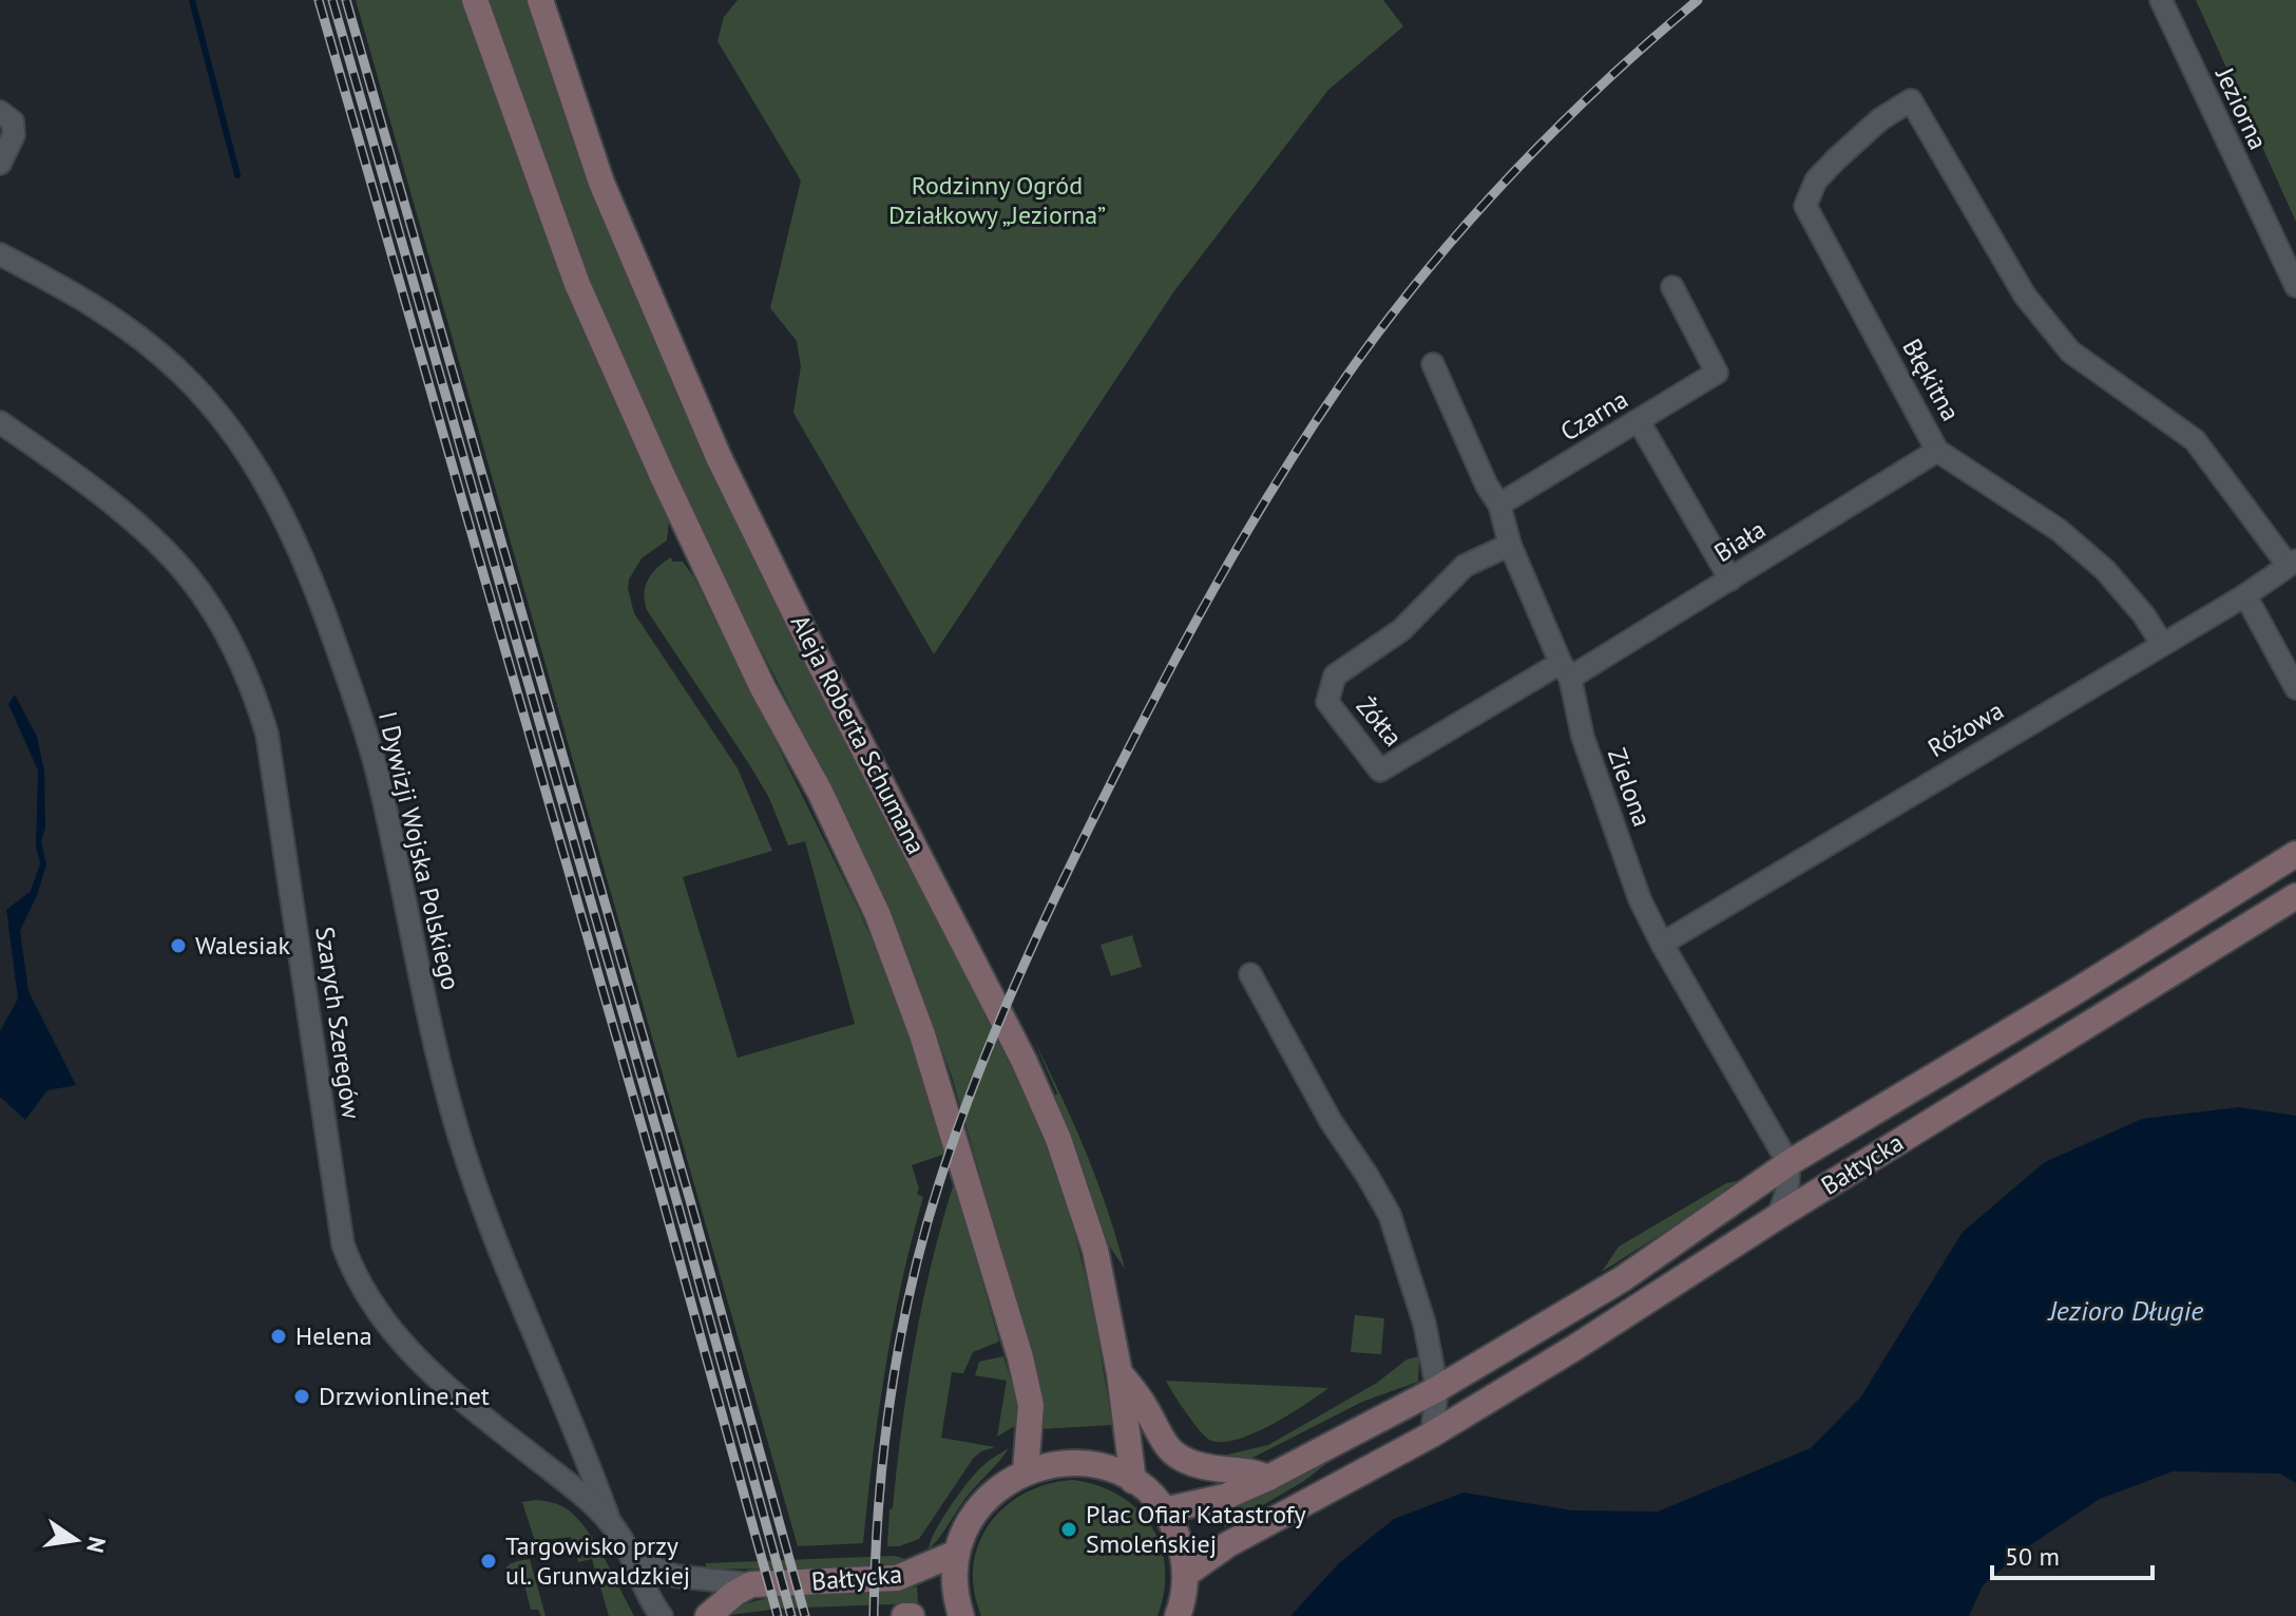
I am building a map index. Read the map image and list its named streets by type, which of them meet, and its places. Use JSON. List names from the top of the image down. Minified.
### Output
{"streets":{"main road":["Aleja Roberta Schumana","Bałtycka"],"street":["Jeziorna","Błękitna","Czarna","Biała","Żółta","Różowa","Zielona","I Dywizji Wojska Polskiego","Szarych Szeregów"]},"crossings":[["Błękitna","Biała"],["Błękitna","Różowa"],["Czarna","Zielona"],["Biała","Żółta"],["Biała","Zielona"],["Żółta","Zielona"],["Różowa","Zielona"],["Zielona","Bałtycka"],["I Dywizji Wojska Polskiego","Szarych Szeregów"],["Szarych Szeregów","Bałtycka"]],"water":["Jezioro Długie"],"parks":["Rodzinny Ogród Działkowy „Jeziorna”"],"places":["Walesiak","Helena","Drzwionline.net","Plac Ofiar Katastrofy Smoleńskiej","Targowisko przy ul. Grunwaldzkiej"],"scale_bar":"50 m","north":"right"}
